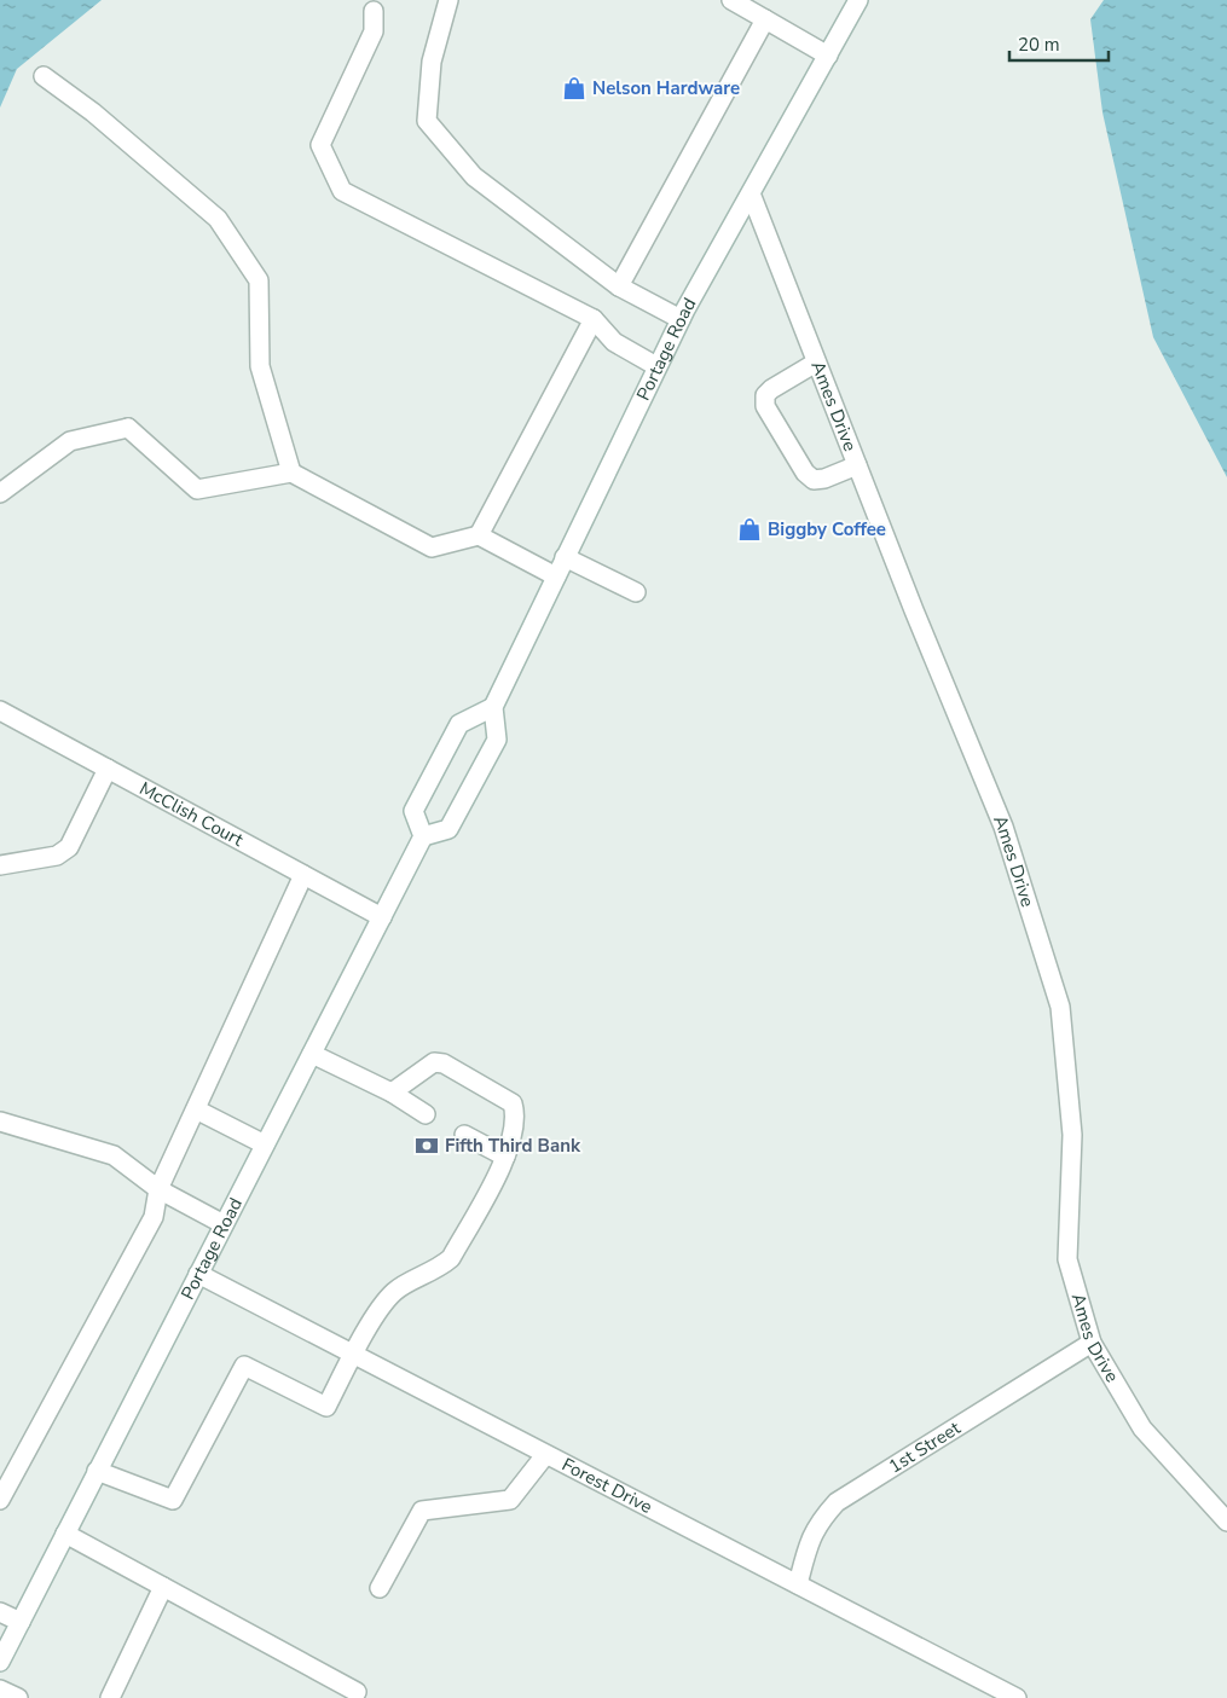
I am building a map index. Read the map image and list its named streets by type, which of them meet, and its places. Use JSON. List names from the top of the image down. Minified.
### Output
{"streets":{"street":["Portage Road","Ames Drive","McClish Court","1st Street","Forest Drive"]},"crossings":[["Portage Road","Ames Drive"],["Portage Road","McClish Court"],["Portage Road","Forest Drive"],["Ames Drive","1st Street"],["1st Street","Forest Drive"]],"places":{"shop":["Nelson Hardware","Biggby Coffee"],"bank":["Fifth Third Bank"]},"scale_bar":"20 m"}
